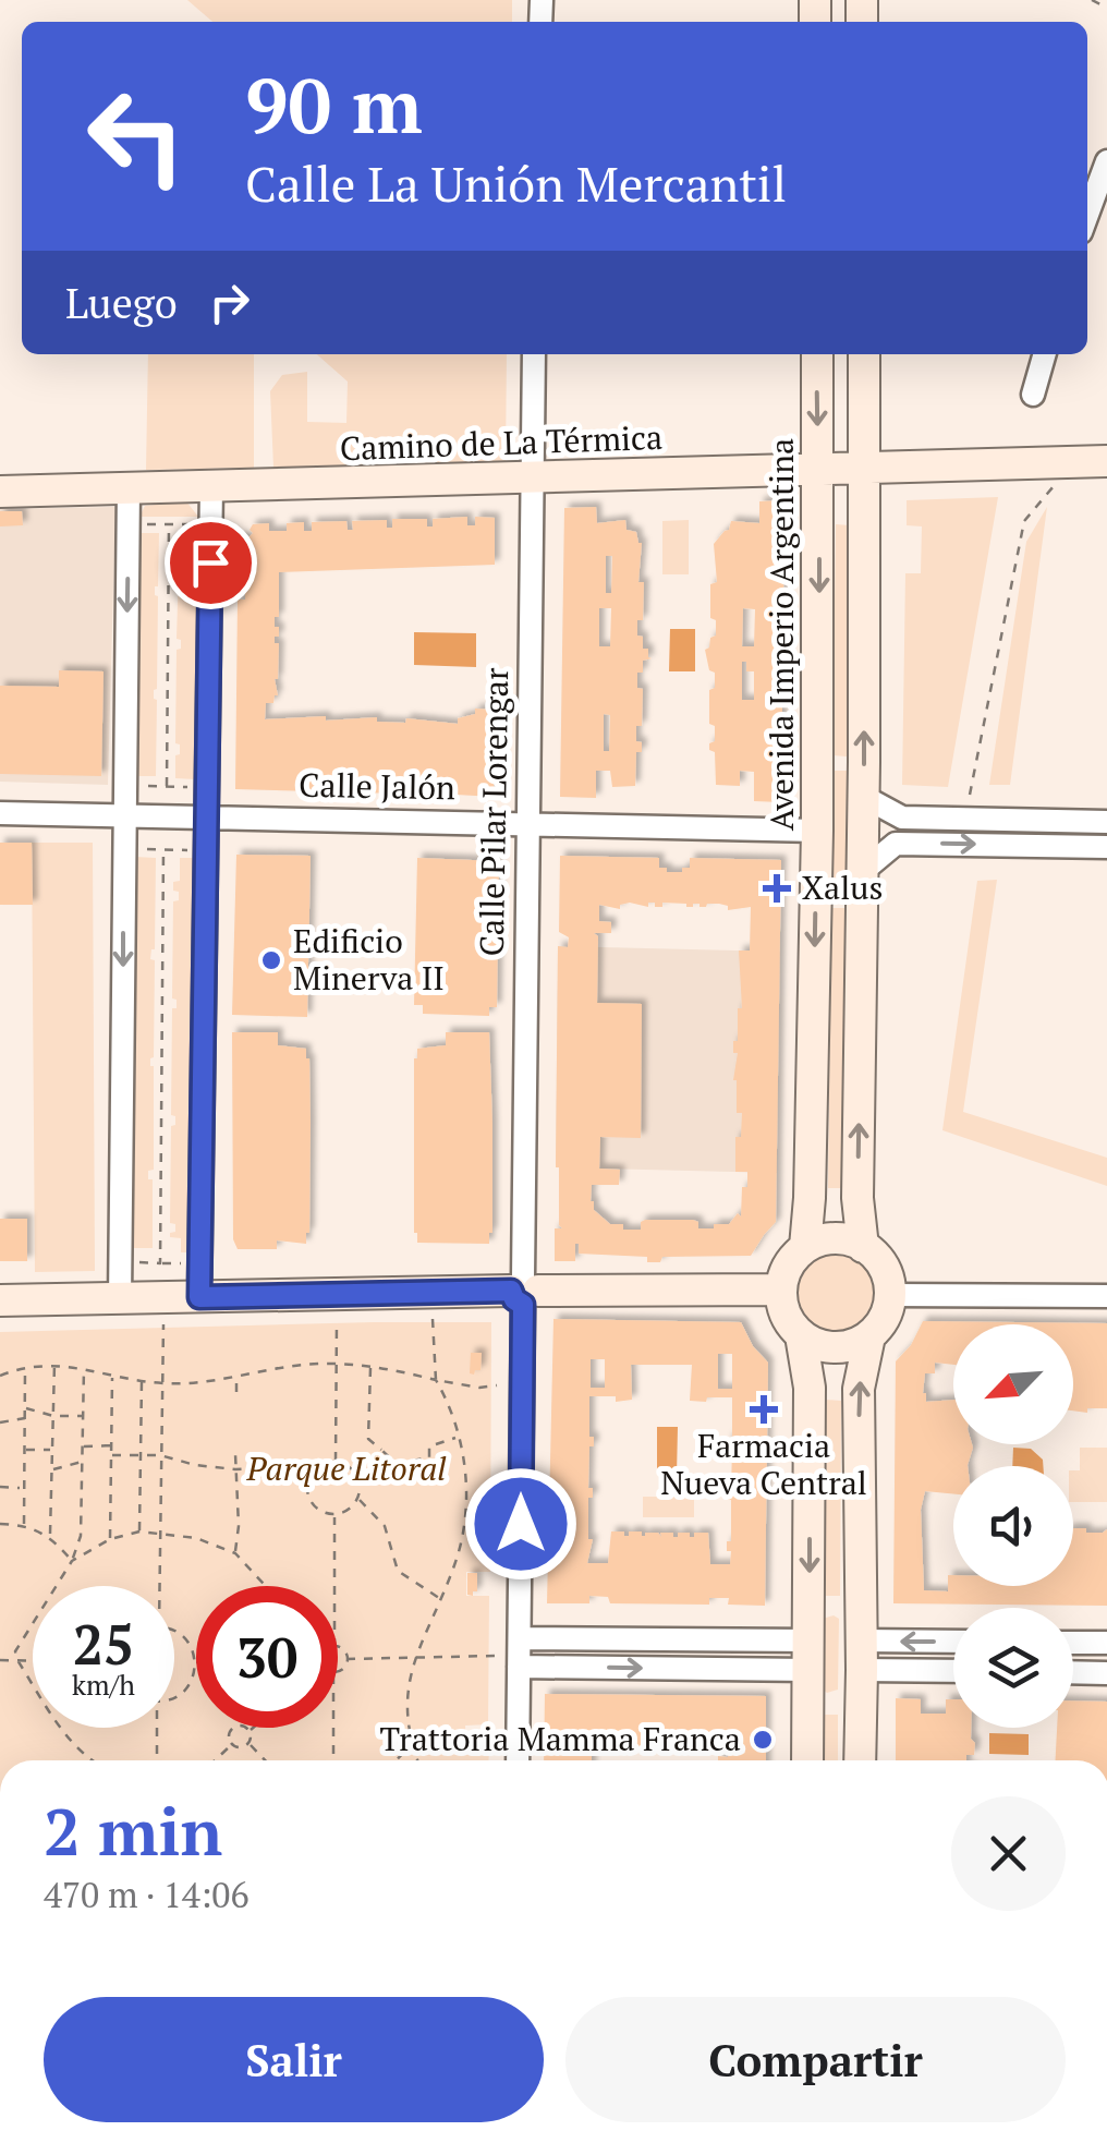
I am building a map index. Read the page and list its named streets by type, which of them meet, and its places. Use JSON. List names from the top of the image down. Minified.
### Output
{"streets":{"street":["Camino de La Térmica","Avenida Imperio Argentina","Calle Jalón","Calle Pilar Lorengar"]},"crossings":[["Camino de La Térmica","Avenida Imperio Argentina"],["Camino de La Térmica","Calle Pilar Lorengar"],["Avenida Imperio Argentina","Calle Jalón"],["Calle Jalón","Calle Pilar Lorengar"]],"parks":["Parque Litoral"],"places":{"health":["Xalus","Farmacia Nueva Central"],"other":["Edificio Minerva II","Trattoria Mamma Franca"]},"north":"bottom left","page":{"turn":["90 m","Calle La Unión Mercantil"],"then":"Luego","speed":"25 km/h","limit":"30","heading":["2 min","470 m · 14:06"],"buttons":["Salir","Compartir"]}}
